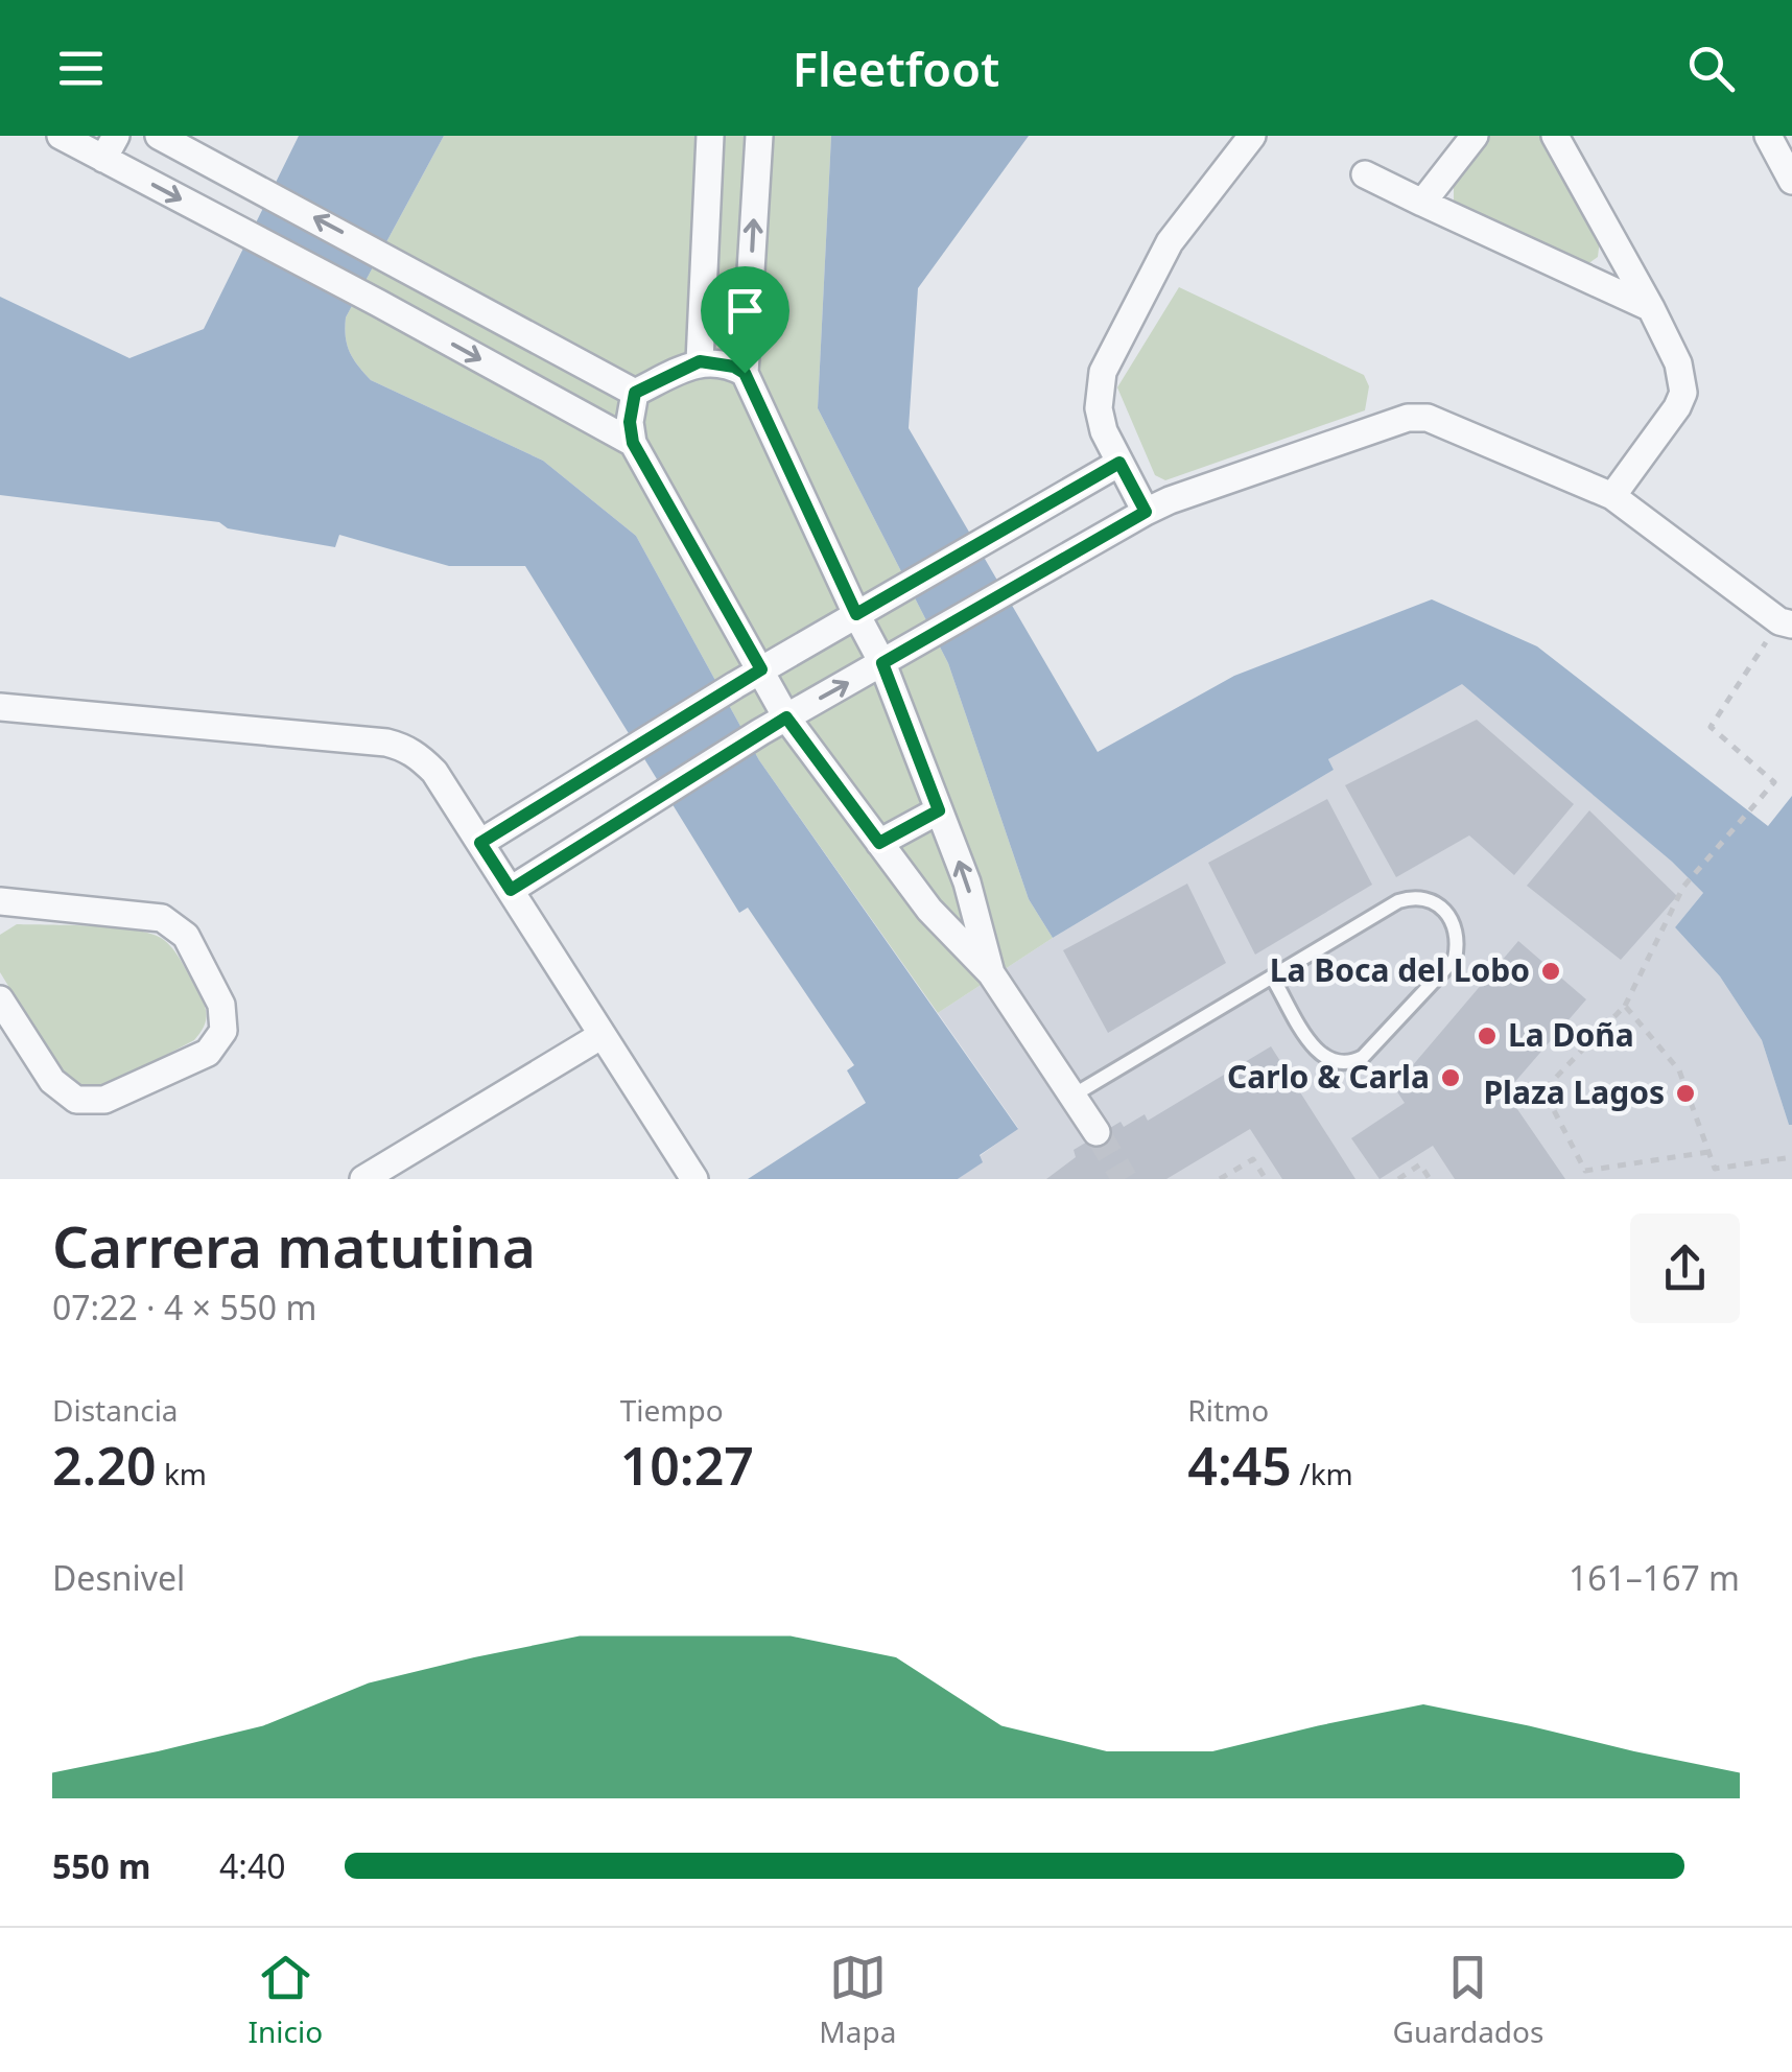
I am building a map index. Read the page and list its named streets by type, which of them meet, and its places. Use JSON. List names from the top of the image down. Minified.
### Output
{"places":["La Boca del Lobo","La Doña","Carlo & Carla","Plaza Lagos"],"page":{"header":"Fleetfoot","heading":["Carrera matutina","07:22 · 4 × 550 m"],"stats":[["Distancia","2.20 km"],["Tiempo","10:27"],["Ritmo","4:45 /km"]],"chart":["Desnivel","161–167 m"],"list":[{"name":"550 m","note":"4:40"}],"tabs":["Inicio","Mapa","Guardados"]}}
